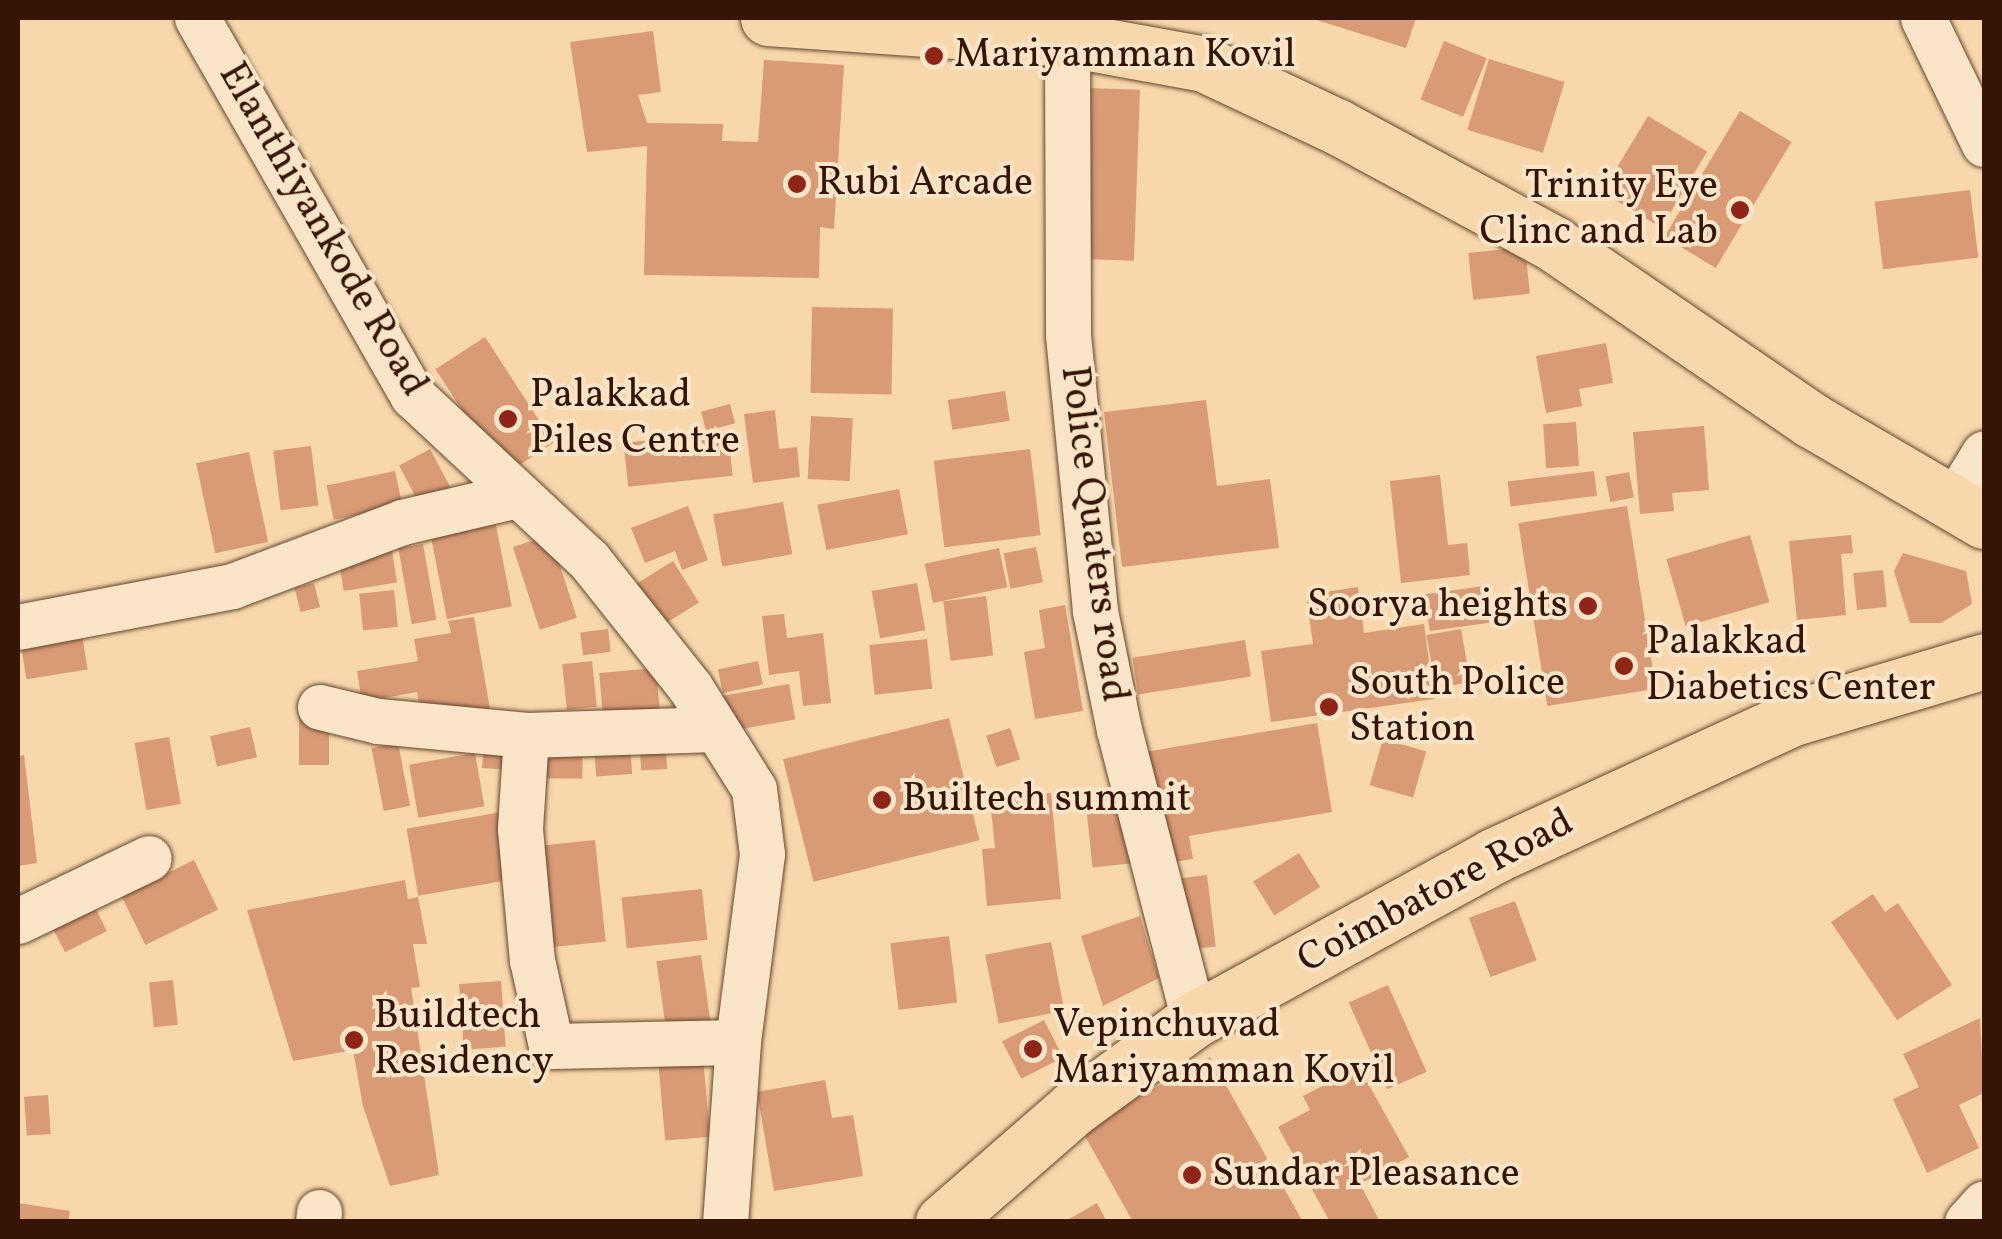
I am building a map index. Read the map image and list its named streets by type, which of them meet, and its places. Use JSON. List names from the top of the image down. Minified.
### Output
{"streets":{"main road":["Coimbatore Road"],"street":["Elanthiyankode Road","Police Quaters road"]},"crossings":[["Police Quaters road","Coimbatore Road"]],"places":["Mariyamman Kovil","Rubi Arcade","Trinity Eye Clinc and Lab","Palakkad Piles Centre","Soorya heights","Palakkad Diabetics Center","South Police Station","Builtech summit","Buildtech Residency","Vepinchuvad Mariyamman Kovil","Sundar Pleasance"]}
